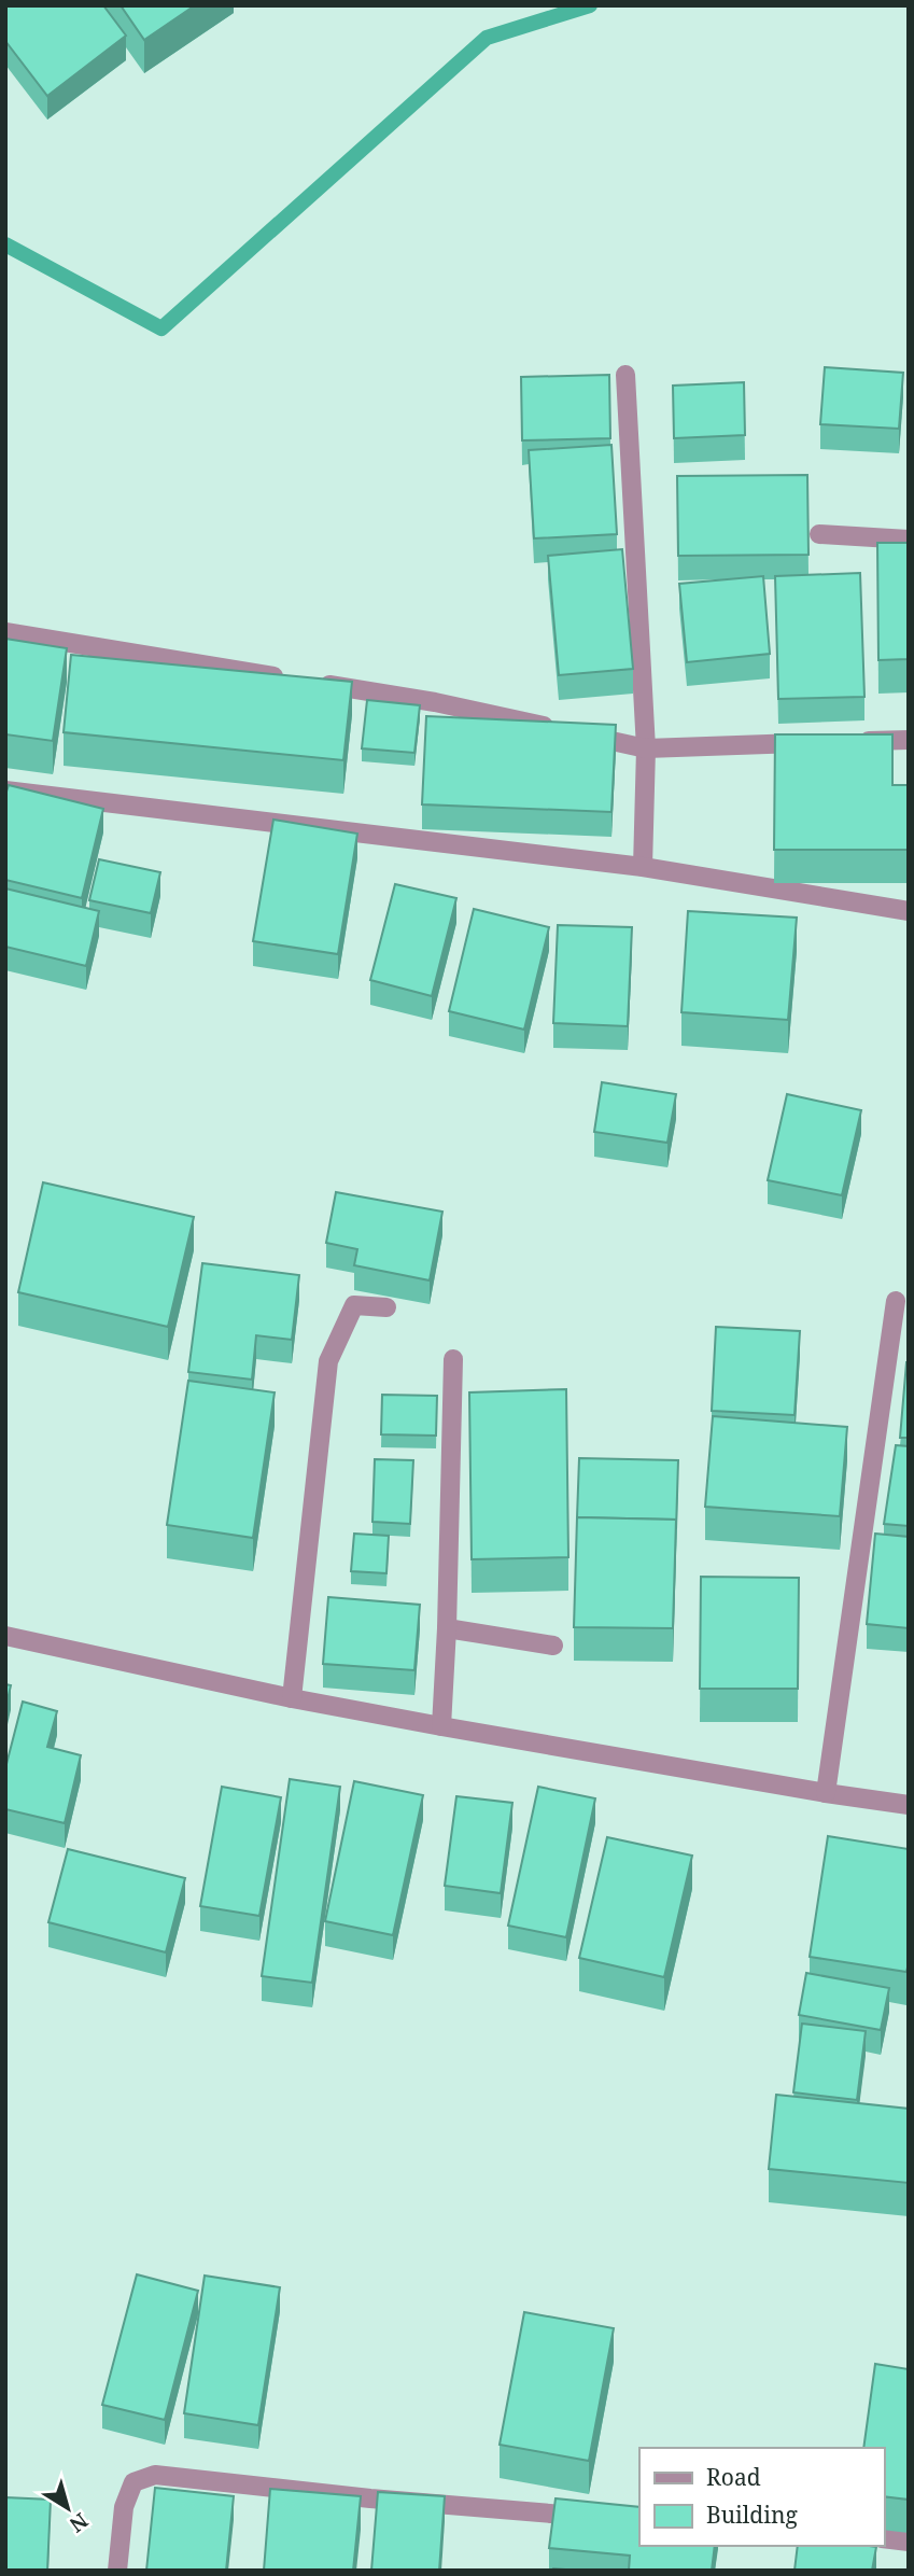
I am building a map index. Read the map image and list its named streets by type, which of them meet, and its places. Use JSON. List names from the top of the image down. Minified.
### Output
{"legend":["Road","Building"],"north":"bottom right"}
